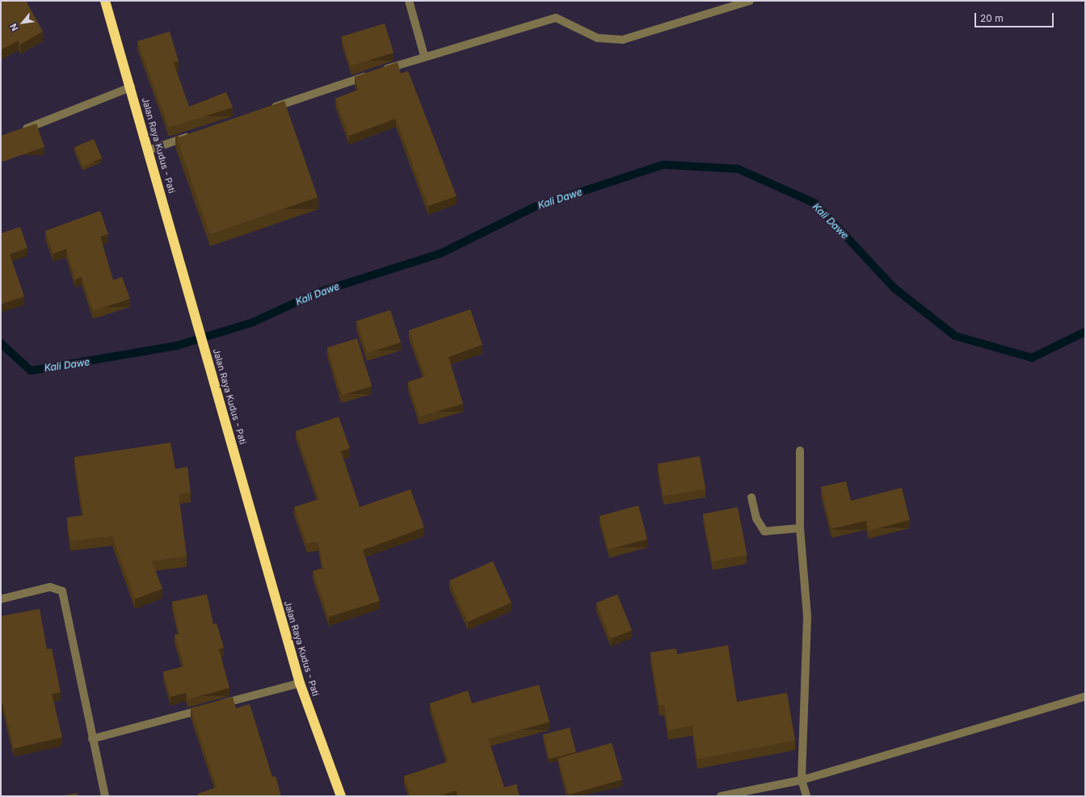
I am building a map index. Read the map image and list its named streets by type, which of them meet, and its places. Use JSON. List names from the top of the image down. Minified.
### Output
{"streets":{"highway":["Jalan Raya Kudus - Pati"]},"water":["Kali Dawe"],"scale_bar":"20 m","north":"bottom left"}
